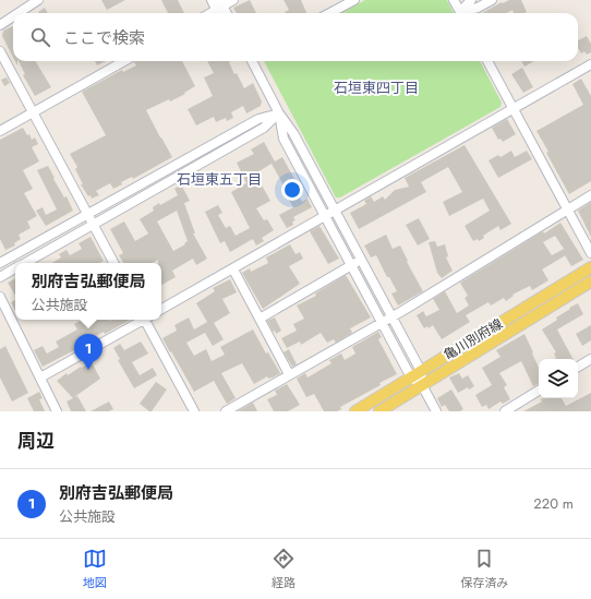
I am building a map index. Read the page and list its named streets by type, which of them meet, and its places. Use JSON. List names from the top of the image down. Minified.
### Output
{"streets":{"main road":["亀川別府線"]},"districts":["石垣東四丁目","石垣東五丁目"],"page":{"search":"ここで検索","popup":["別府吉弘郵便局","公共施設"],"pins":"1","heading":"周辺","list":[{"mark":"1","name":"別府吉弘郵便局","note":"公共施設","value":"220 m"}],"nav":["地図","経路","保存済み"]}}
